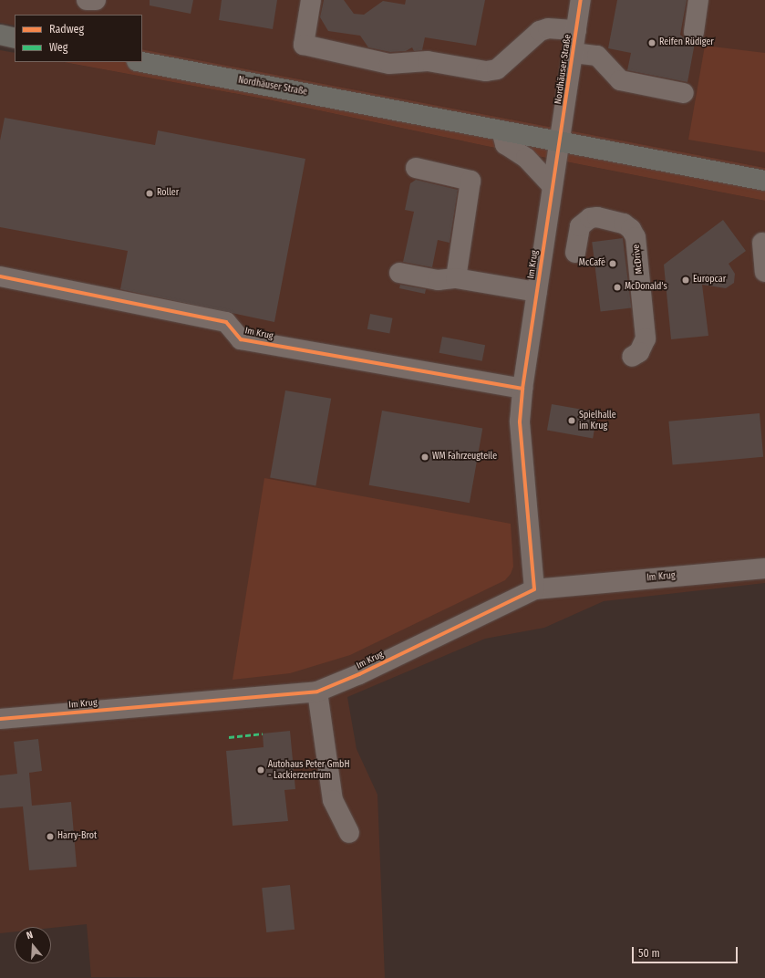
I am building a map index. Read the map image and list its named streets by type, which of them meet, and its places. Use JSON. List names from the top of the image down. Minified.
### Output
{"streets":{"main road":["Nordhäuser Straße"],"street":["McDrive","Im Krug"]},"crossings":[["Nordhäuser Straße","Im Krug"]],"places":["Reifen Rüdiger","Roller","McCafé","Europcar","McDonald's","Spielhalle im Krug","WM Fahrzeugteile","Autohaus Peter GmbH - Lackierzentrum","Harry-Brot"],"legend":["Radweg","Weg"],"scale_bar":"50 m","north":"top"}
